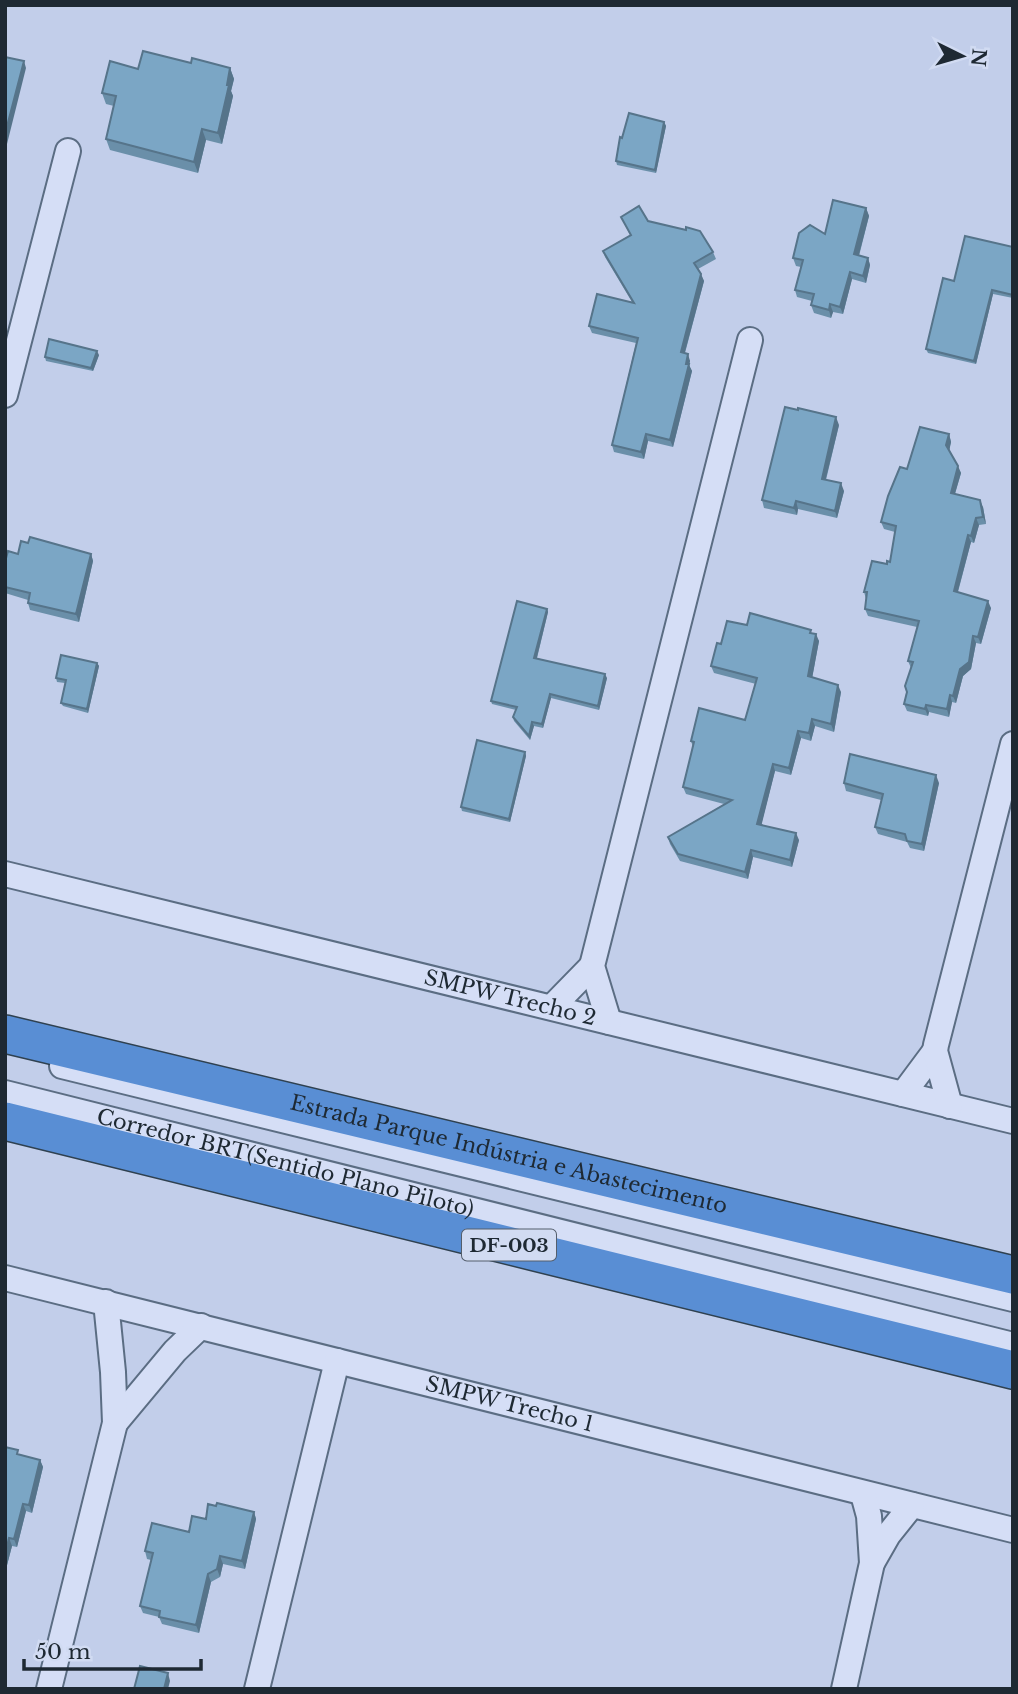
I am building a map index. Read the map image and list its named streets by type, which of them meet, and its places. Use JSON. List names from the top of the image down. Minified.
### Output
{"streets":{"highway":["Estrada Parque Indústria e Abastecimento","DF-003"],"street":["SMPW Trecho 2","Corredor BRT(Sentido Plano Piloto)","SMPW Trecho 1"]},"scale_bar":"50 m","north":"right"}
